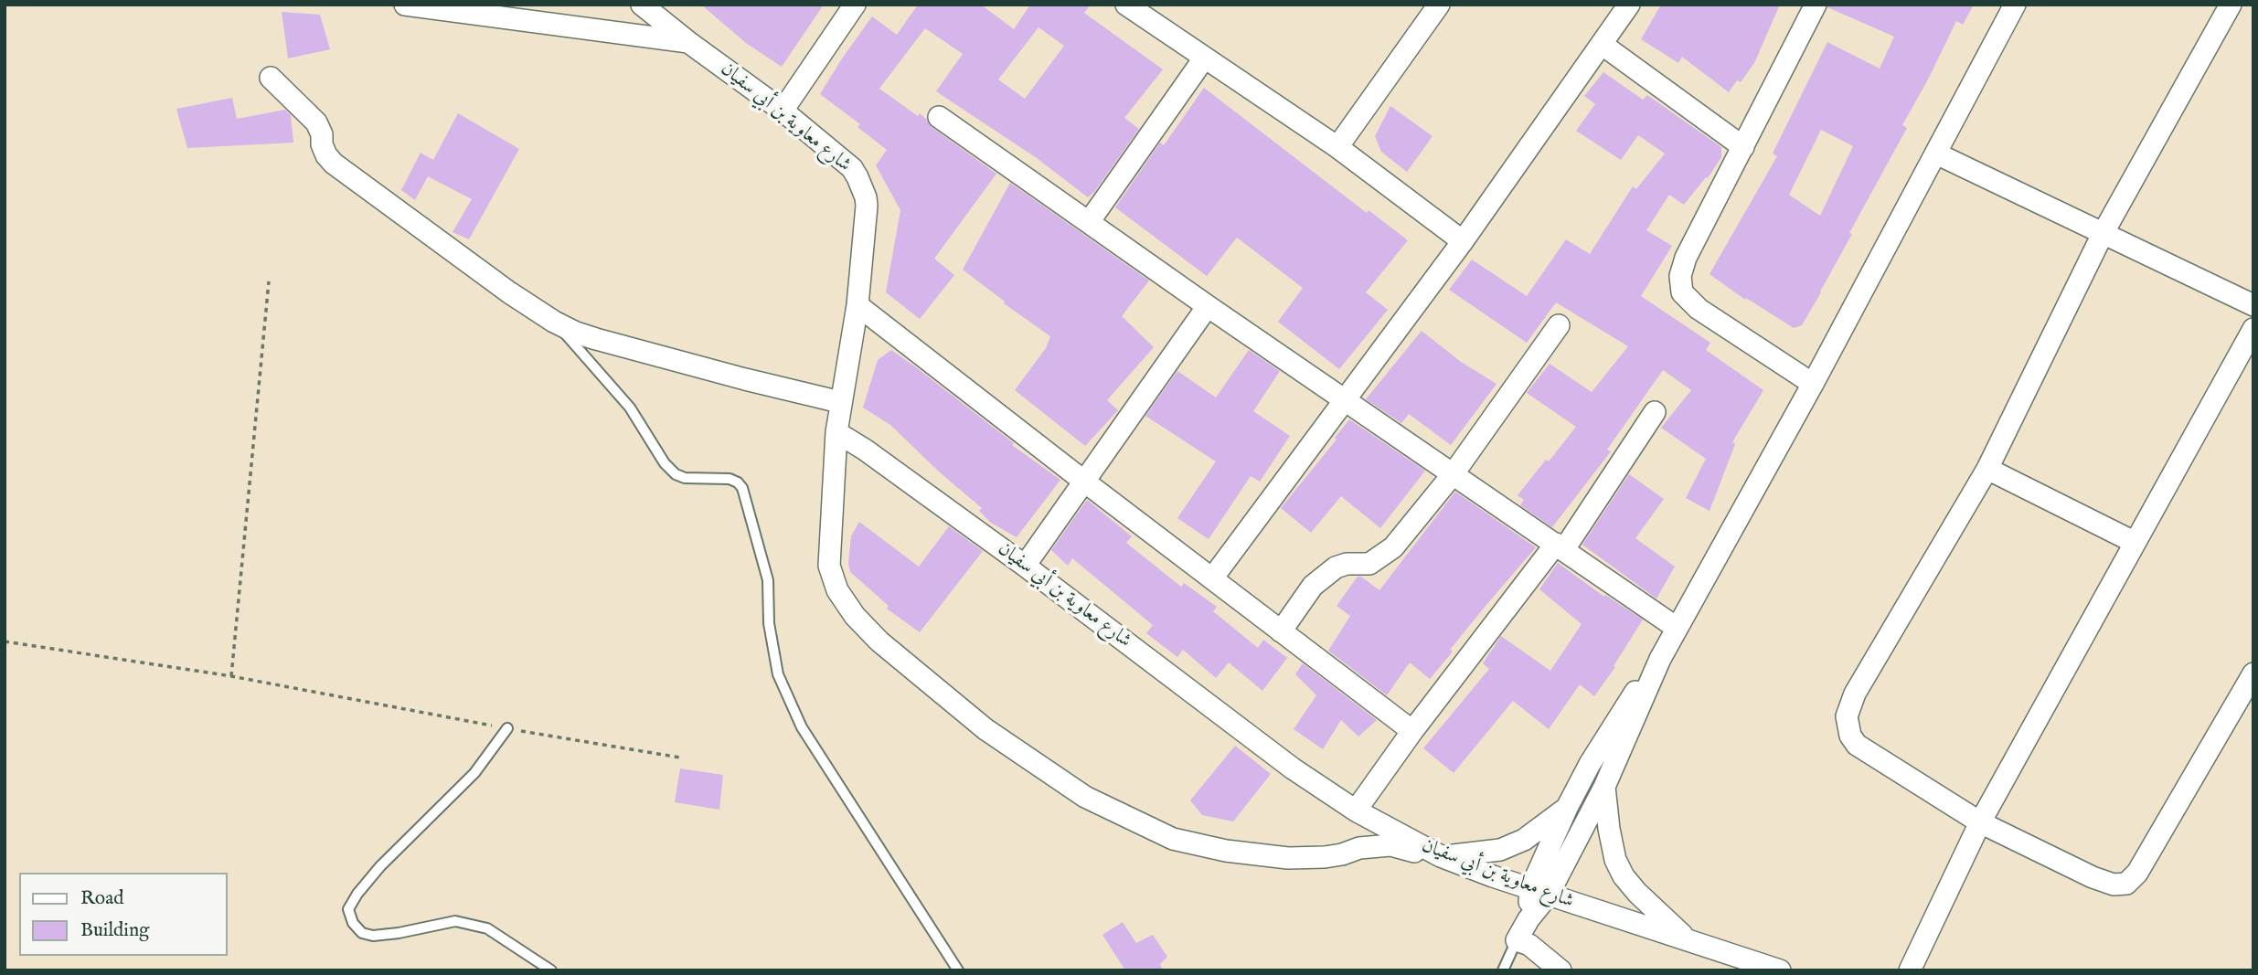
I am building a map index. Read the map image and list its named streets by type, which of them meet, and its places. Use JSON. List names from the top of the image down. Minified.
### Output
{"streets":{"street":["شارع معاوية بن أبي سفيان"]},"legend":["Road","Building"]}
